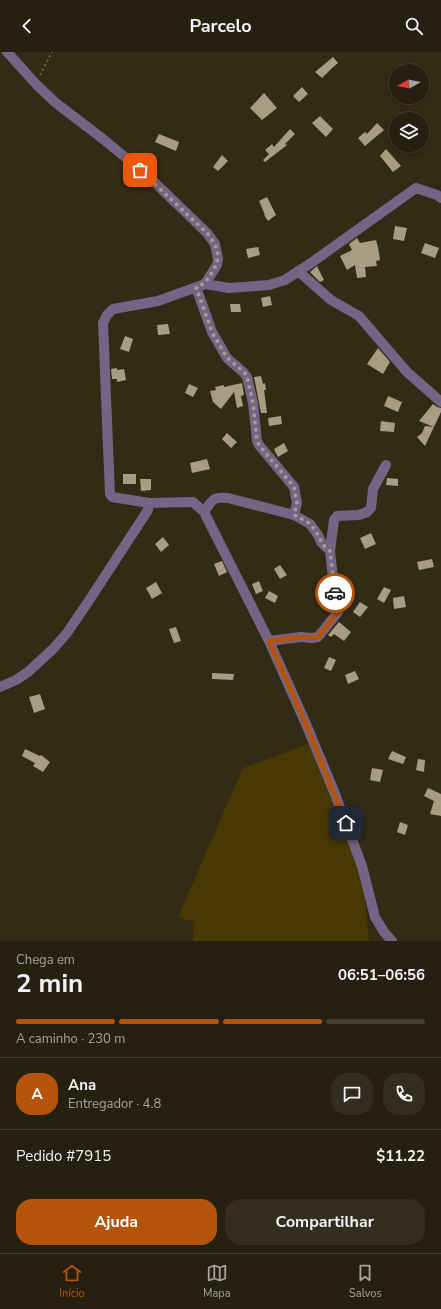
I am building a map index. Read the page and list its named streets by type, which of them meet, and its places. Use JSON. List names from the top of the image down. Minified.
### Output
{"north":"left","page":{"header":"Parcelo","heading":["2 min","Chega em","06:51–06:56"],"panel":["Ana","Entregador · 4.8","Pedido #7915","$11.22"],"bar":"A caminho · 230 m","round":"A","buttons":["Ajuda","Compartilhar"],"tabs":["Início","Mapa","Salvos"]}}
